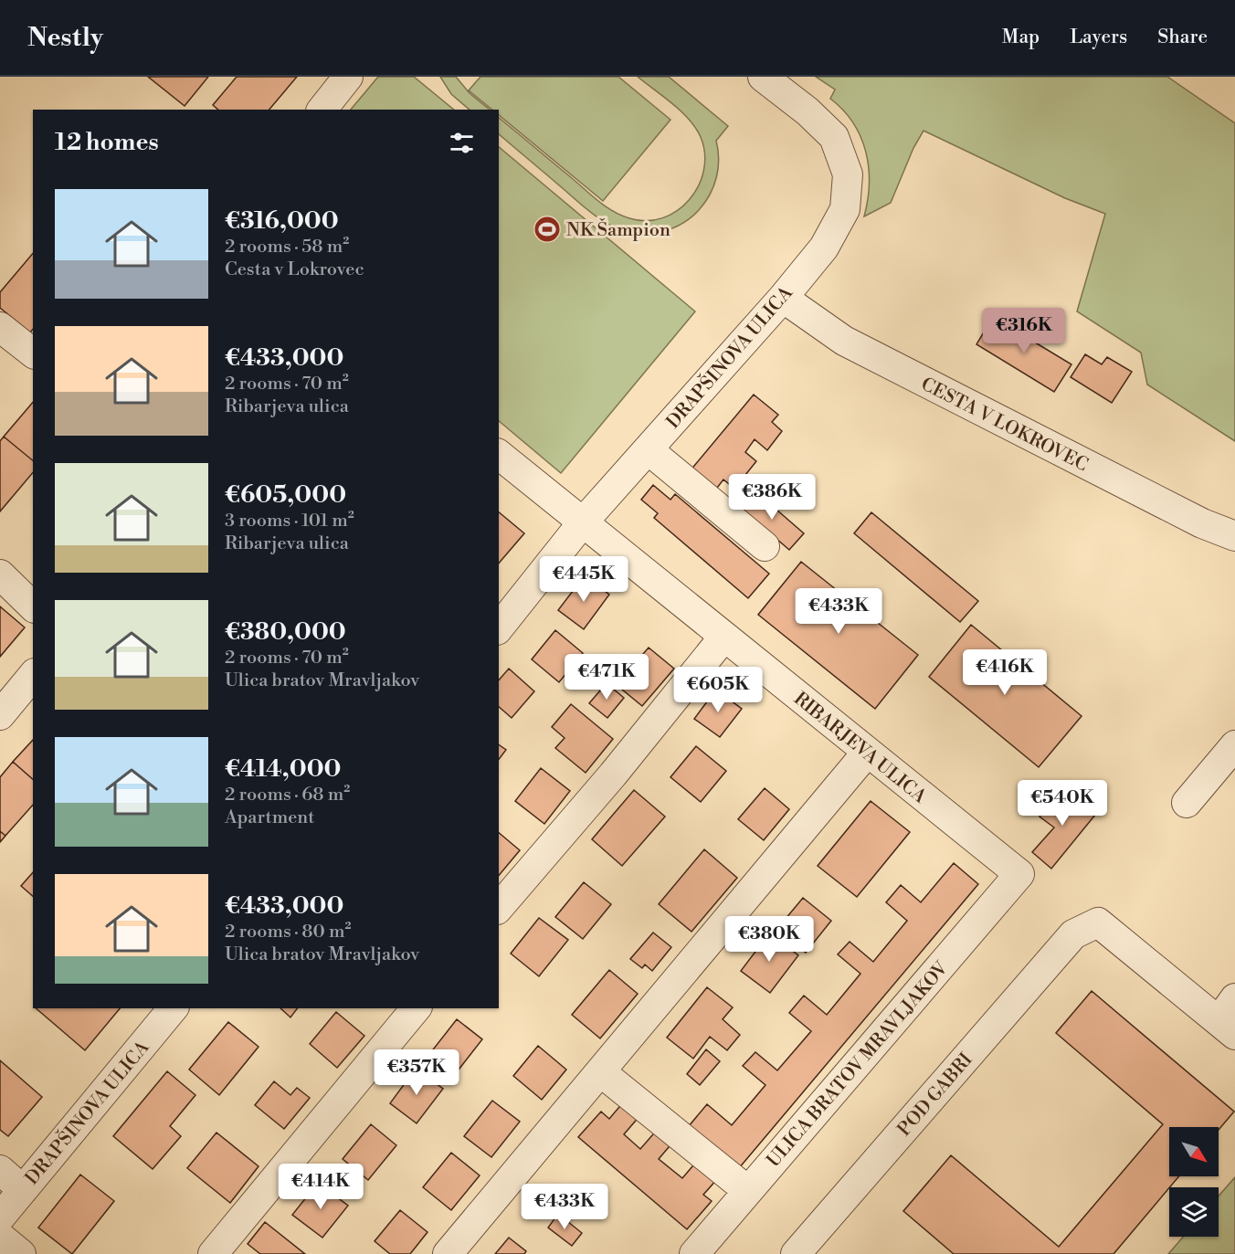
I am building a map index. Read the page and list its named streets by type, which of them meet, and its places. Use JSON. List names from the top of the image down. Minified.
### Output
{"streets":{"street":["DRAPŠINOVA ULICA","CESTA V LOKROVEC","RIBARJEVA ULICA","ULICA BRATOV MRAVLJAKOV","POD GABRI"]},"crossings":[["DRAPŠINOVA ULICA","CESTA V LOKROVEC"],["DRAPŠINOVA ULICA","RIBARJEVA ULICA"],["RIBARJEVA ULICA","ULICA BRATOV MRAVLJAKOV"]],"places":{"sports":["NK Šampion"]},"north":"bottom right","page":{"header":"Nestly","nav":["Map","Layers","Share"],"heading":"12 homes","list":[{"name":"€316,000","note":"2 rooms · 58 m² · Cesta v Lokrovec"},{"name":"€433,000","note":"2 rooms · 70 m² · Ribarjeva ulica"},{"name":"€605,000","note":"3 rooms · 101 m² · Ribarjeva ulica"},{"name":"€380,000","note":"2 rooms · 70 m² · Ulica bratov Mravljakov"},{"name":"€414,000","note":"2 rooms · 68 m² · Apartment"},{"name":"€433,000","note":"2 rooms · 80 m² · Ulica bratov Mravljakov"}],"price":["€316K","€386K","€445K","€433K","€416K","€471K","€605K","€540K","€380K","€357K","€414K","€433K"]}}
